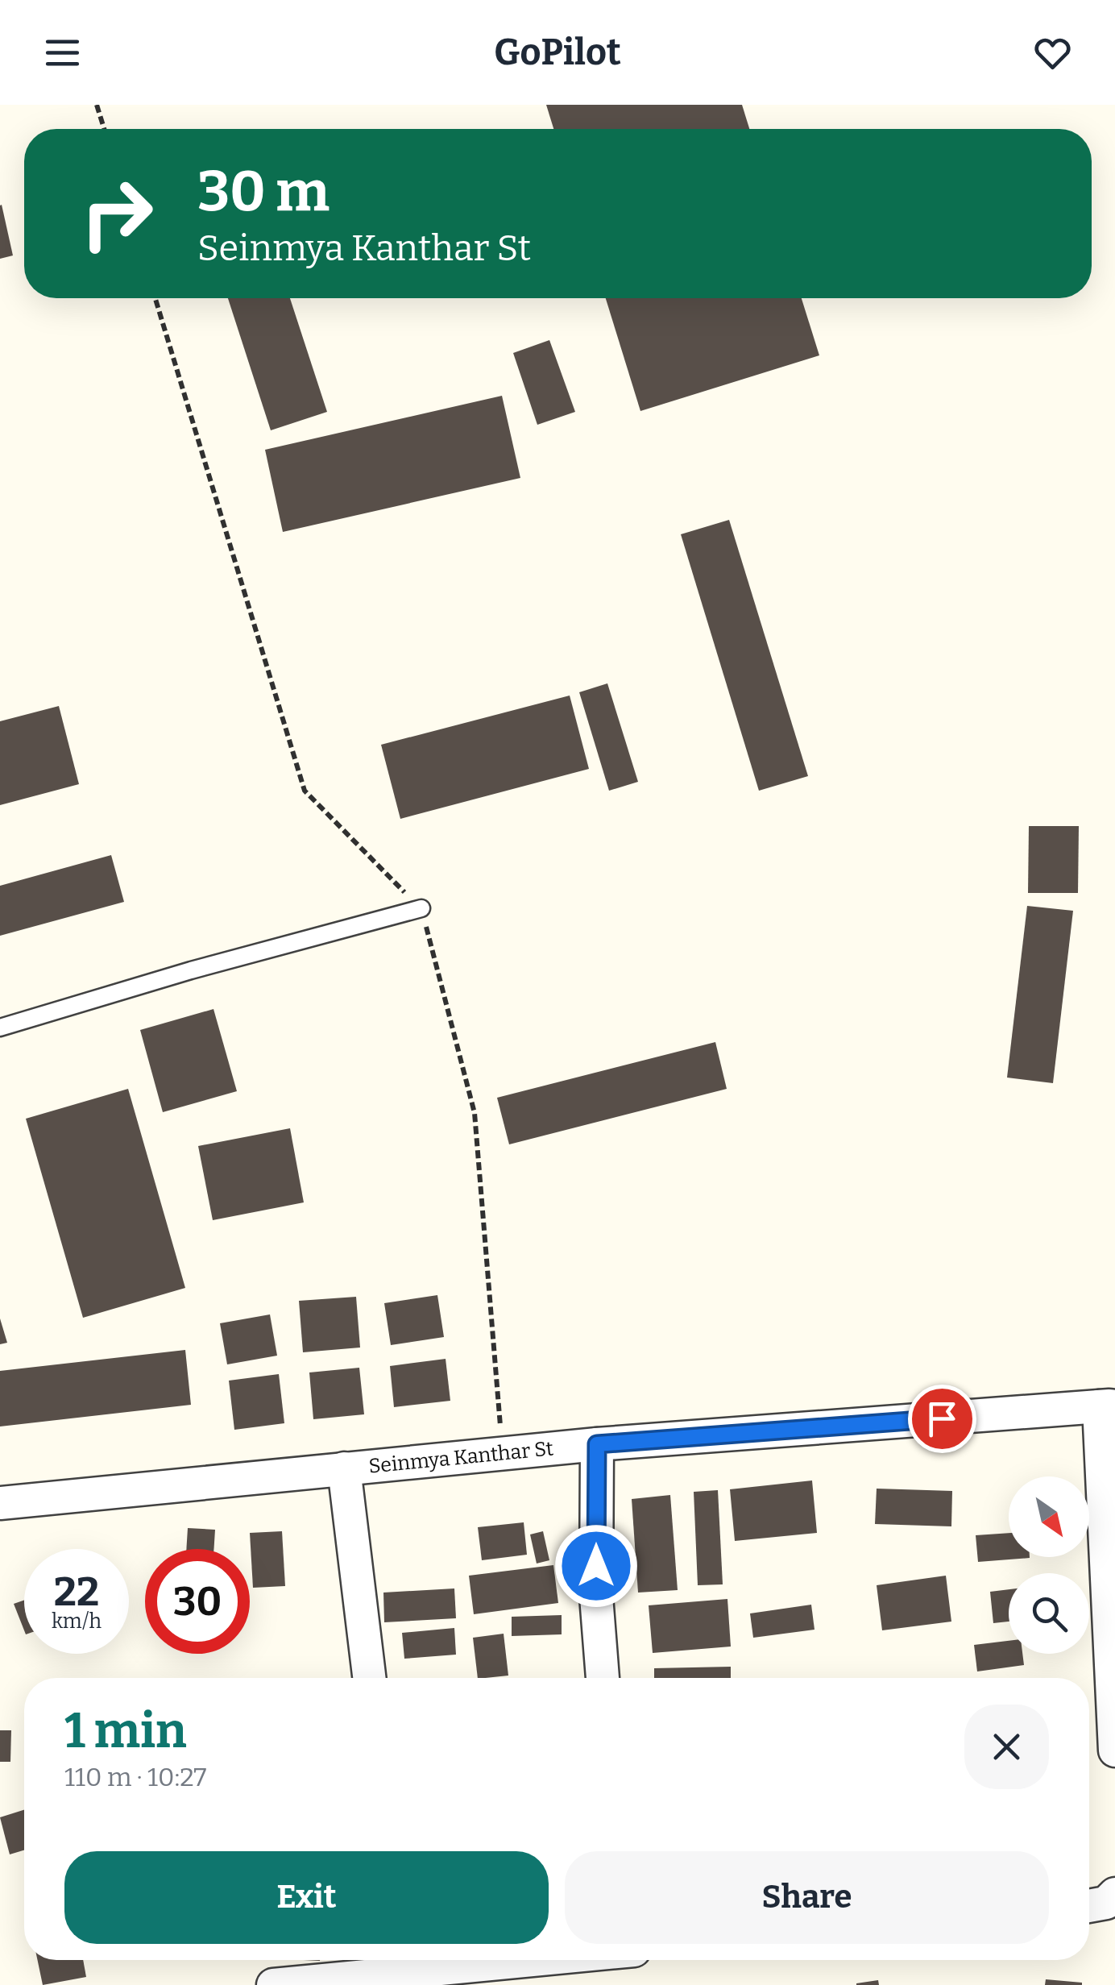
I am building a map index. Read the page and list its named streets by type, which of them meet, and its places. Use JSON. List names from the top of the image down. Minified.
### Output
{"streets":{"street":["Seinmya Kanthar St"]},"north":"bottom right","page":{"header":"GoPilot","turn":["30 m","Seinmya Kanthar St"],"speed":"22 km/h","limit":"30","heading":["1 min","110 m · 10:27"],"buttons":["Exit","Share"]}}
